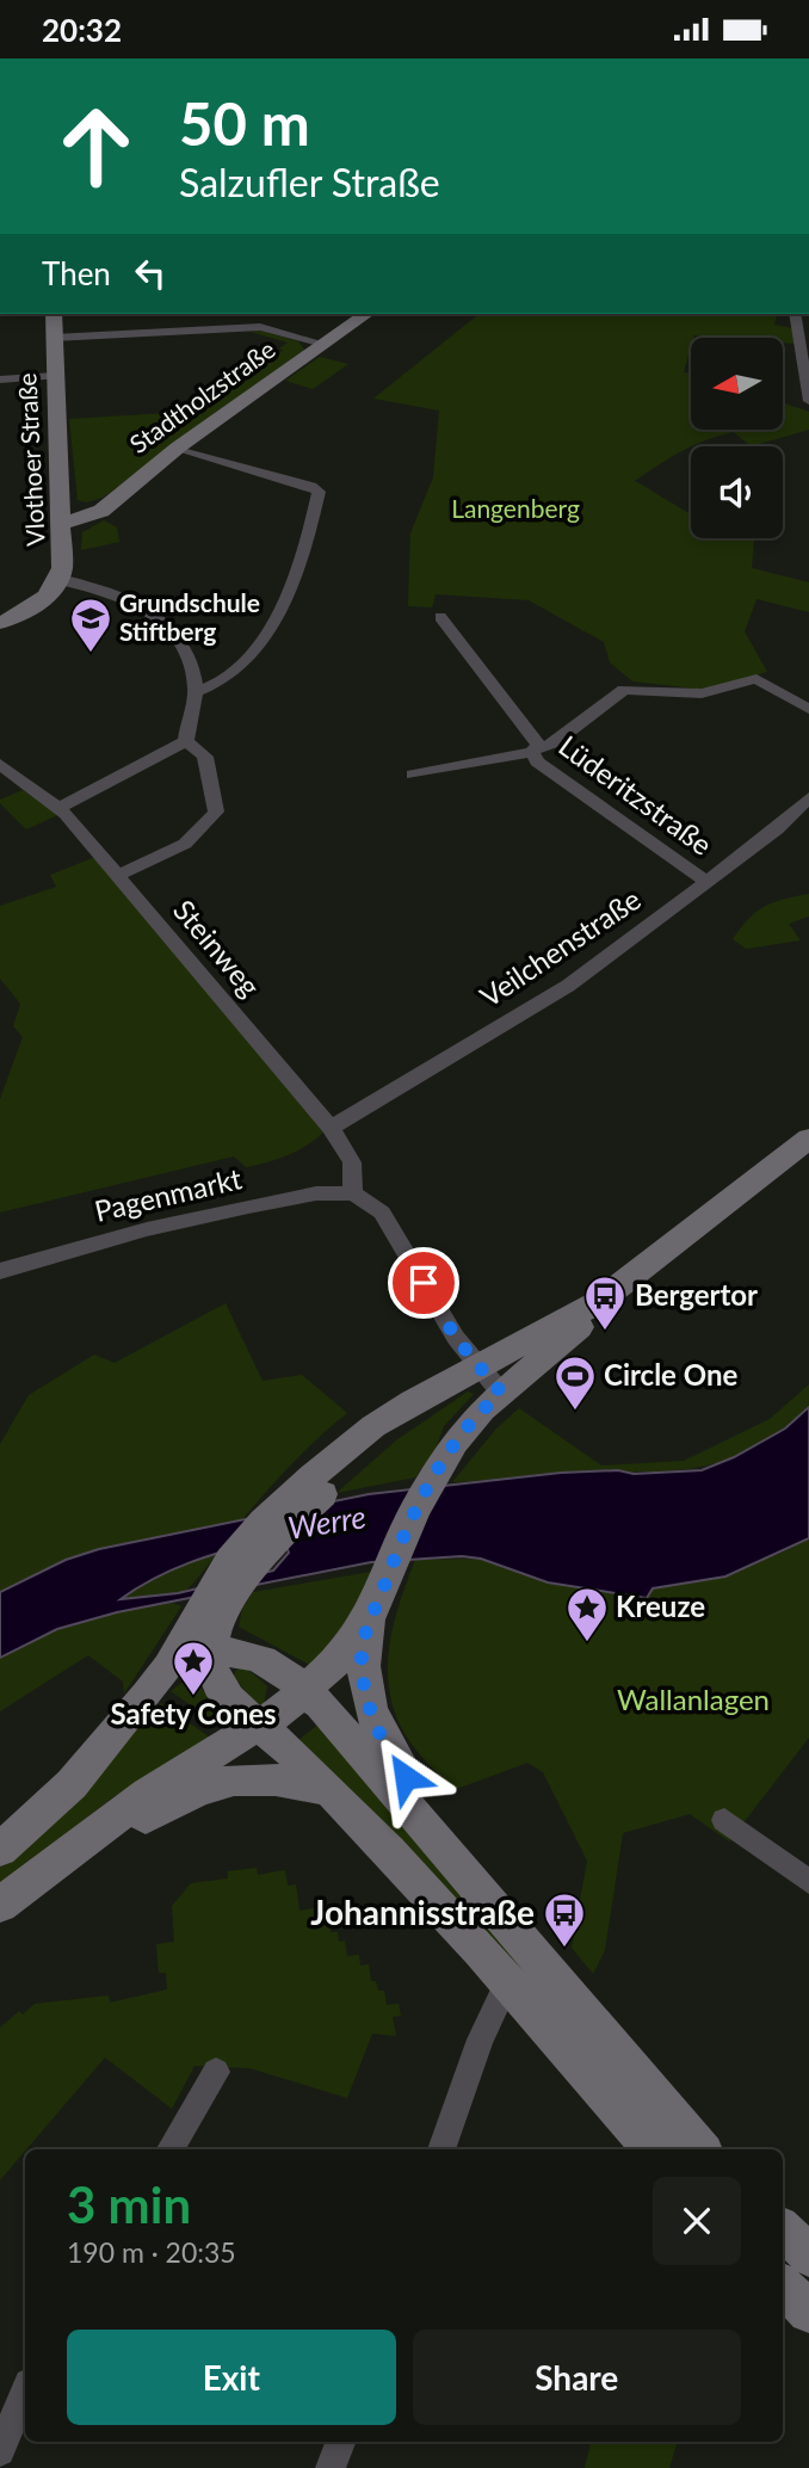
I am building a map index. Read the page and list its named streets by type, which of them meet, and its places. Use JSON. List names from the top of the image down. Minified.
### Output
{"streets":{"main road":["Stadtholzstraße","Vlothoer Straße"],"street":["Lüderitzstraße","Steinweg","Veilchenstraße","Pagenmarkt"]},"crossings":[["Stadtholzstraße","Vlothoer Straße"],["Lüderitzstraße","Veilchenstraße"],["Steinweg","Veilchenstraße"],["Steinweg","Pagenmarkt"]],"water":["Werre"],"parks":["Langenberg","Wallanlagen"],"places":{"school or university":["Grundschule Stiftberg"],"bus stop":["Bergertor","Johannisstraße"],"sports":["Circle One"],"place":["Kreuze","Safety Cones"]},"north":"left","page":{"status":"20:32","turn":["50 m","Salzufler Straße"],"then":"Then","heading":["3 min","190 m · 20:35"],"buttons":["Exit","Share"]}}
